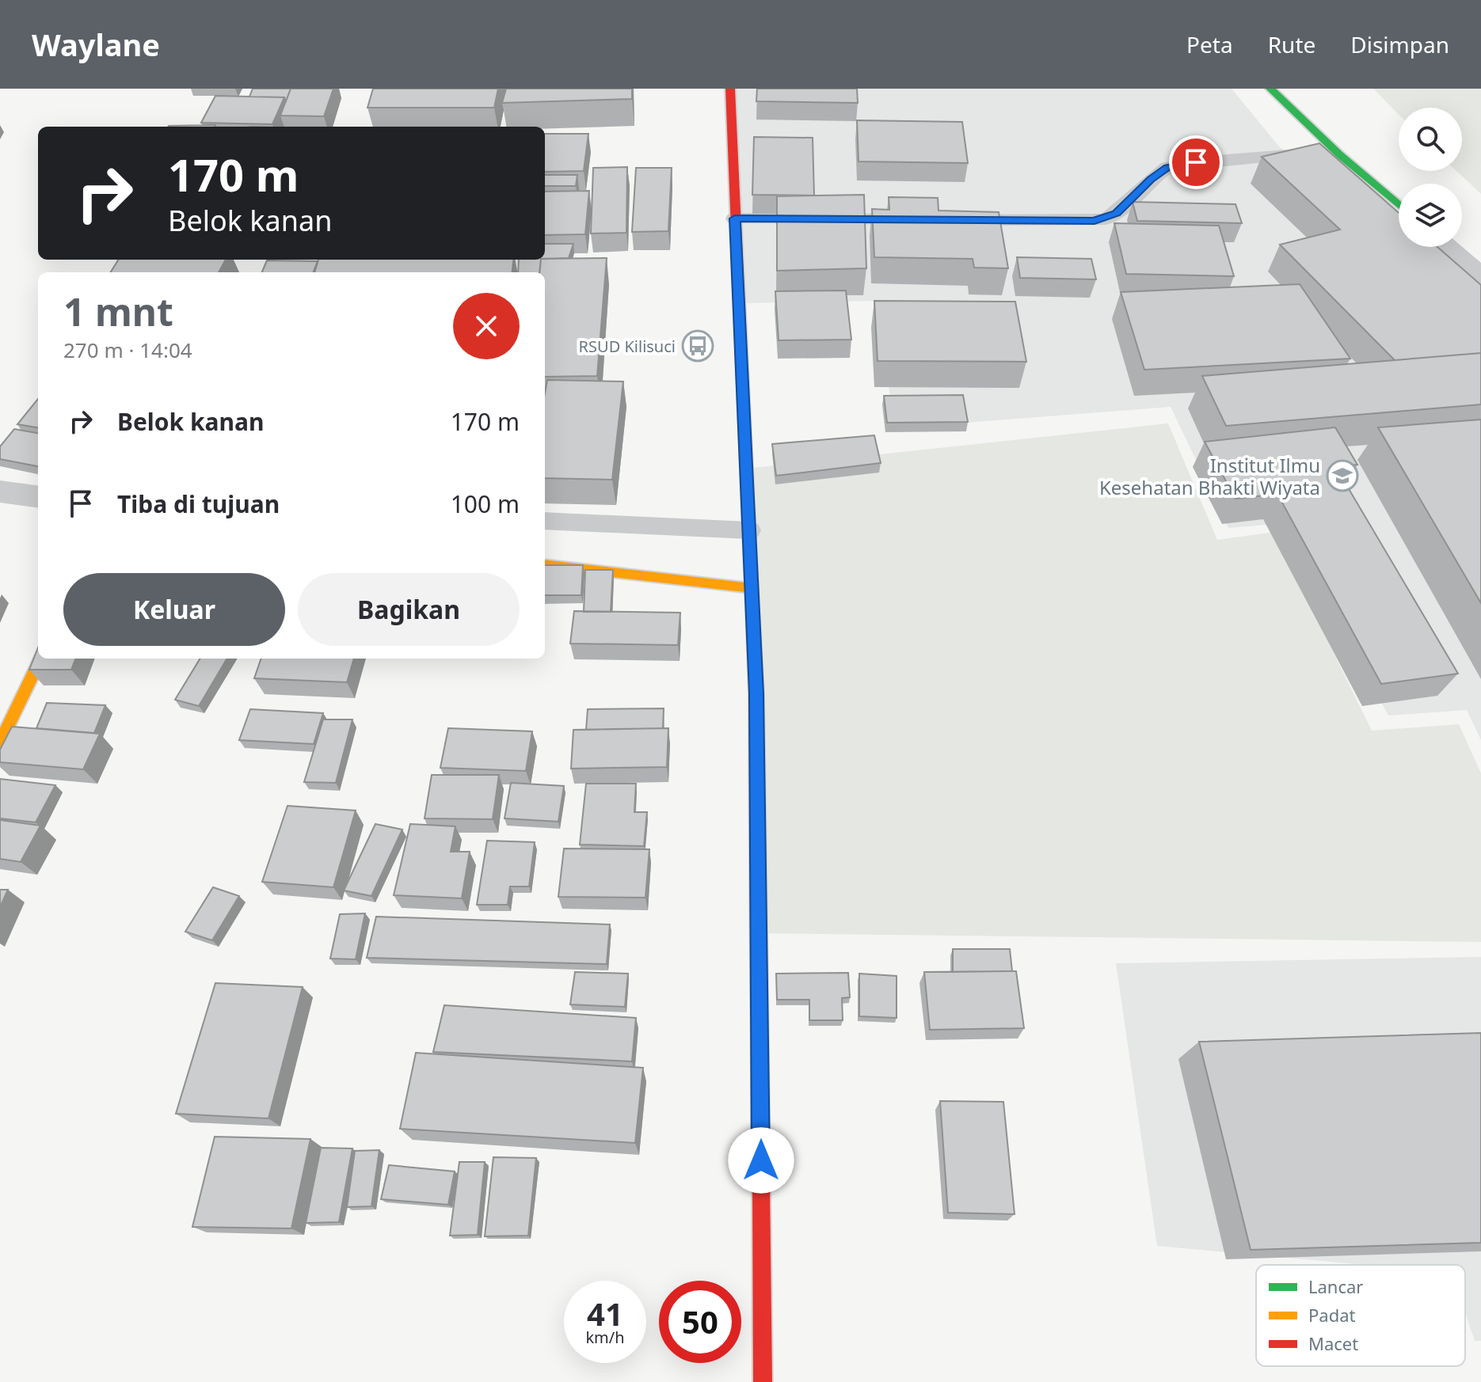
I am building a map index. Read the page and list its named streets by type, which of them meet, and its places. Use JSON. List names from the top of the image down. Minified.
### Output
{"places":{"bus stop":["RSUD Kilisuci"],"school or university":["Institut Ilmu Kesehatan Bhakti Wiyata"]},"legend":["Lancar","Padat","Macet"],"page":{"header":"Waylane","nav":["Peta","Rute","Disimpan"],"turn":["170 m","Belok kanan"],"heading":["1 mnt","270 m · 14:04"],"list":[{"name":"Belok kanan","value":"170 m"},{"name":"Tiba di tujuan","value":"100 m"}],"buttons":["Keluar","Bagikan"],"speed":"41 km/h","limit":"50"}}
